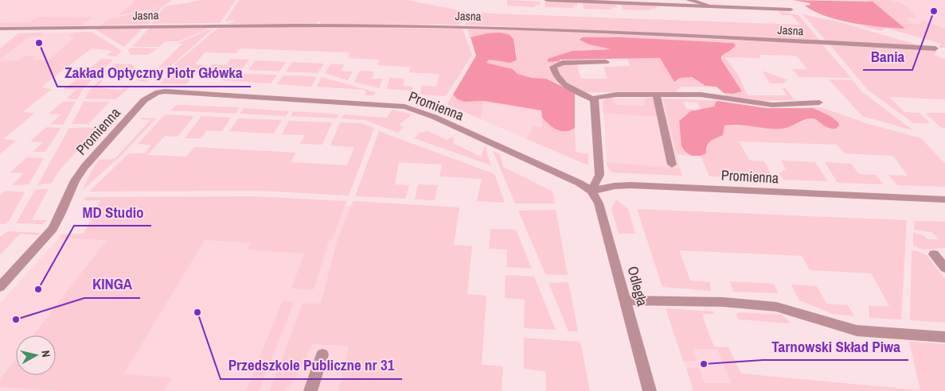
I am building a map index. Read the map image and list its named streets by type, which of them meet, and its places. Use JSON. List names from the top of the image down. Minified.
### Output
{"streets":{"street":["Jasna","Promienna","Odległa"]},"crossings":[["Promienna","Odległa"]],"places":["Bania","Zakład Optyczny Piotr Główka","MD Studio","Przedszkole Publiczne nr 31","KINGA","Tarnowski Skład Piwa"],"north":"right"}
